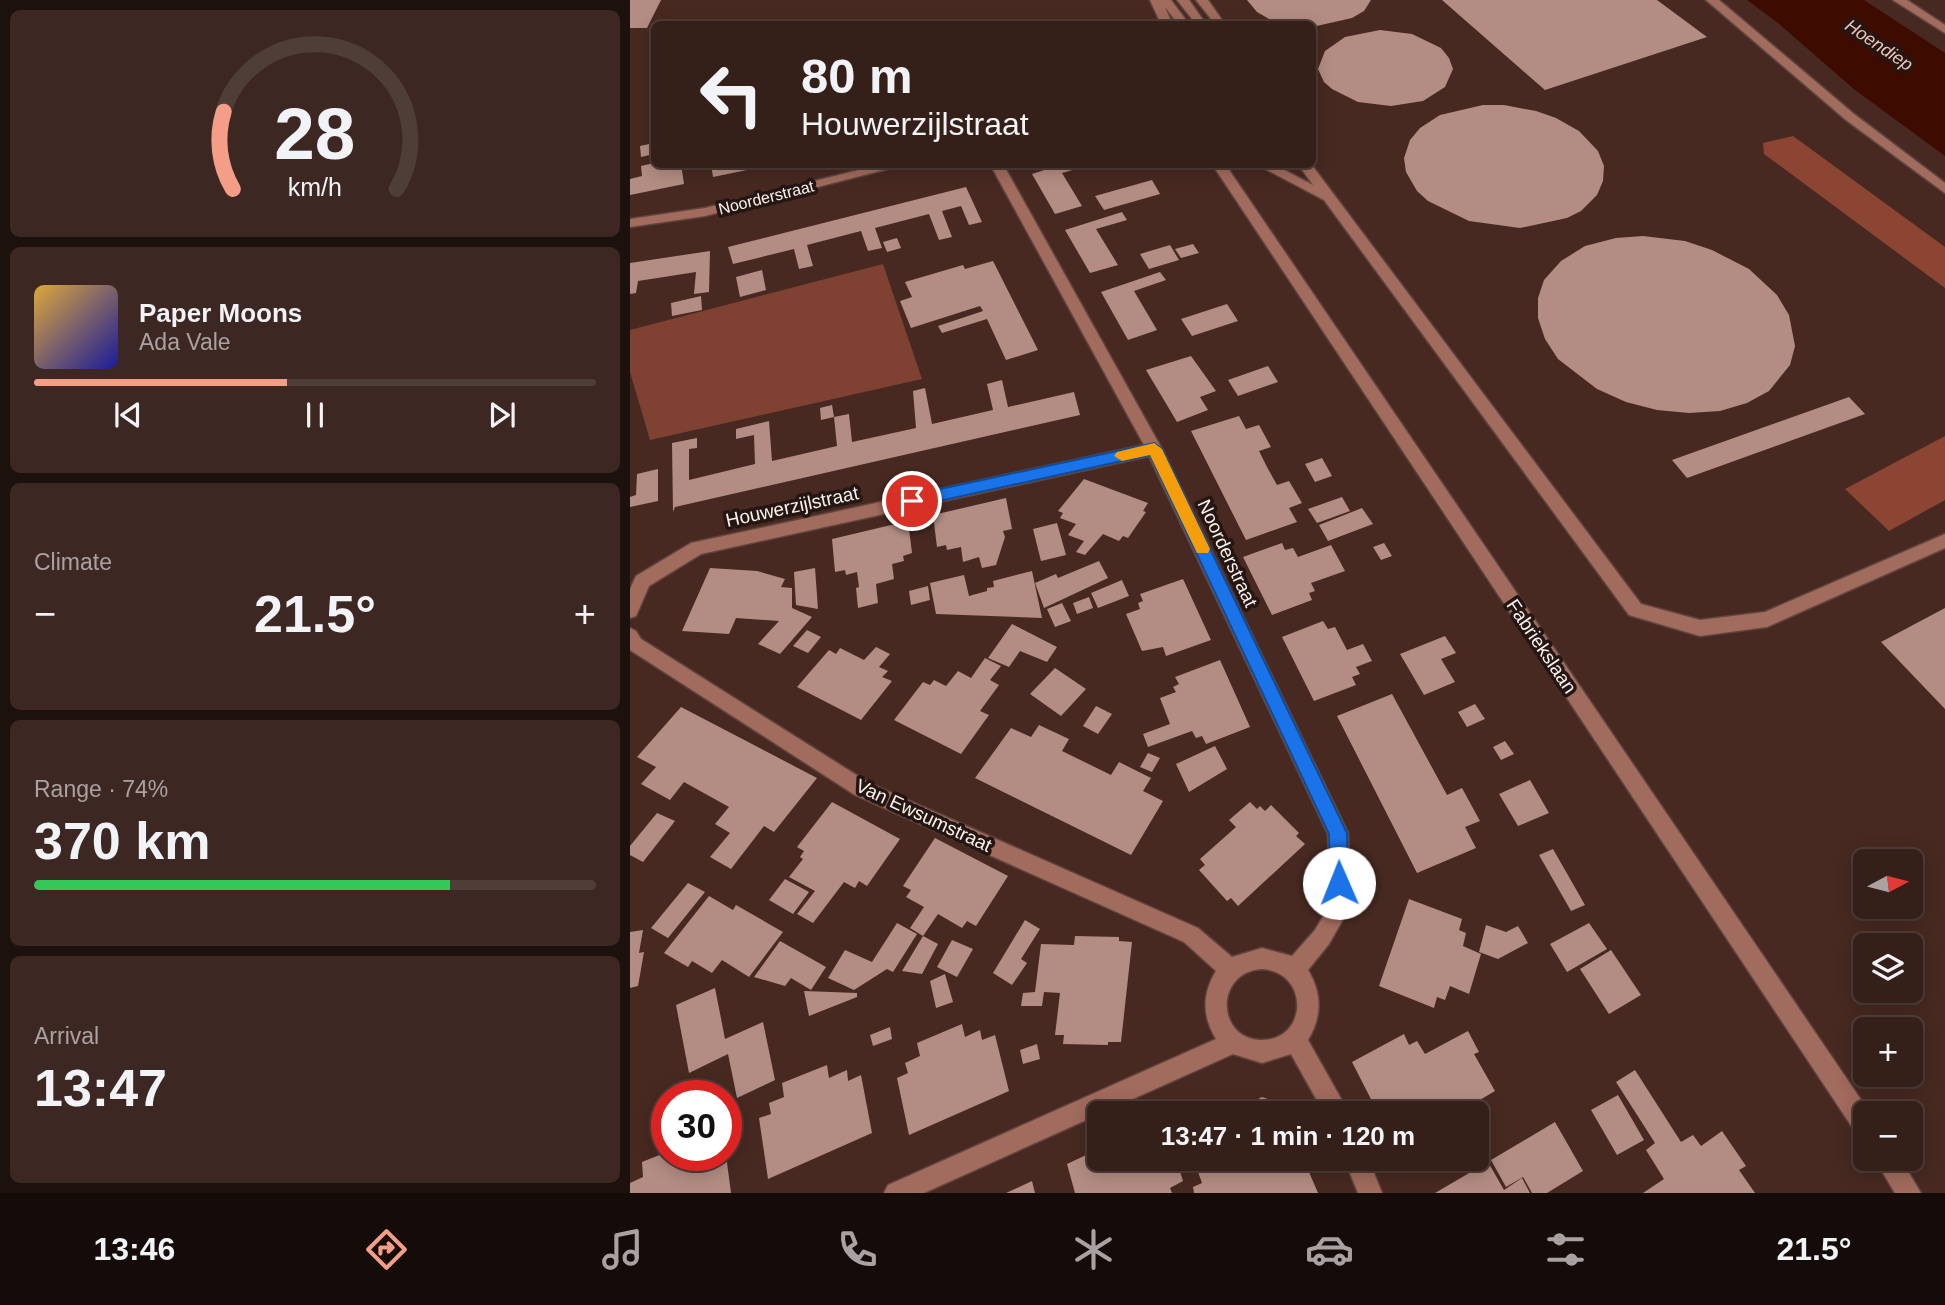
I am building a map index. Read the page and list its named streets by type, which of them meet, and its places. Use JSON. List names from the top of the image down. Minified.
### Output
{"streets":{"street":["Noorderstraat","Houwerzijlstraat","Fabriekslaan","Van Ewsumstraat"]},"crossings":[["Noorderstraat","Houwerzijlstraat"],["Noorderstraat","Van Ewsumstraat"]],"water":["Hoendiep"],"north":"right","page":{"turn":["80 m","Houwerzijlstraat"],"song":["Paper Moons","Ada Vale"],"tile":["Climate",["Range · 74%","370 km"],["Arrival","13:47"]],"heat":["−","21.5°","+"],"map_buttons":["+","−"],"limit":"30","trip":"13:47 · 1 min · 120 m","tabs":["13:46","21.5°"],"gauge":["28","km/h"]}}
